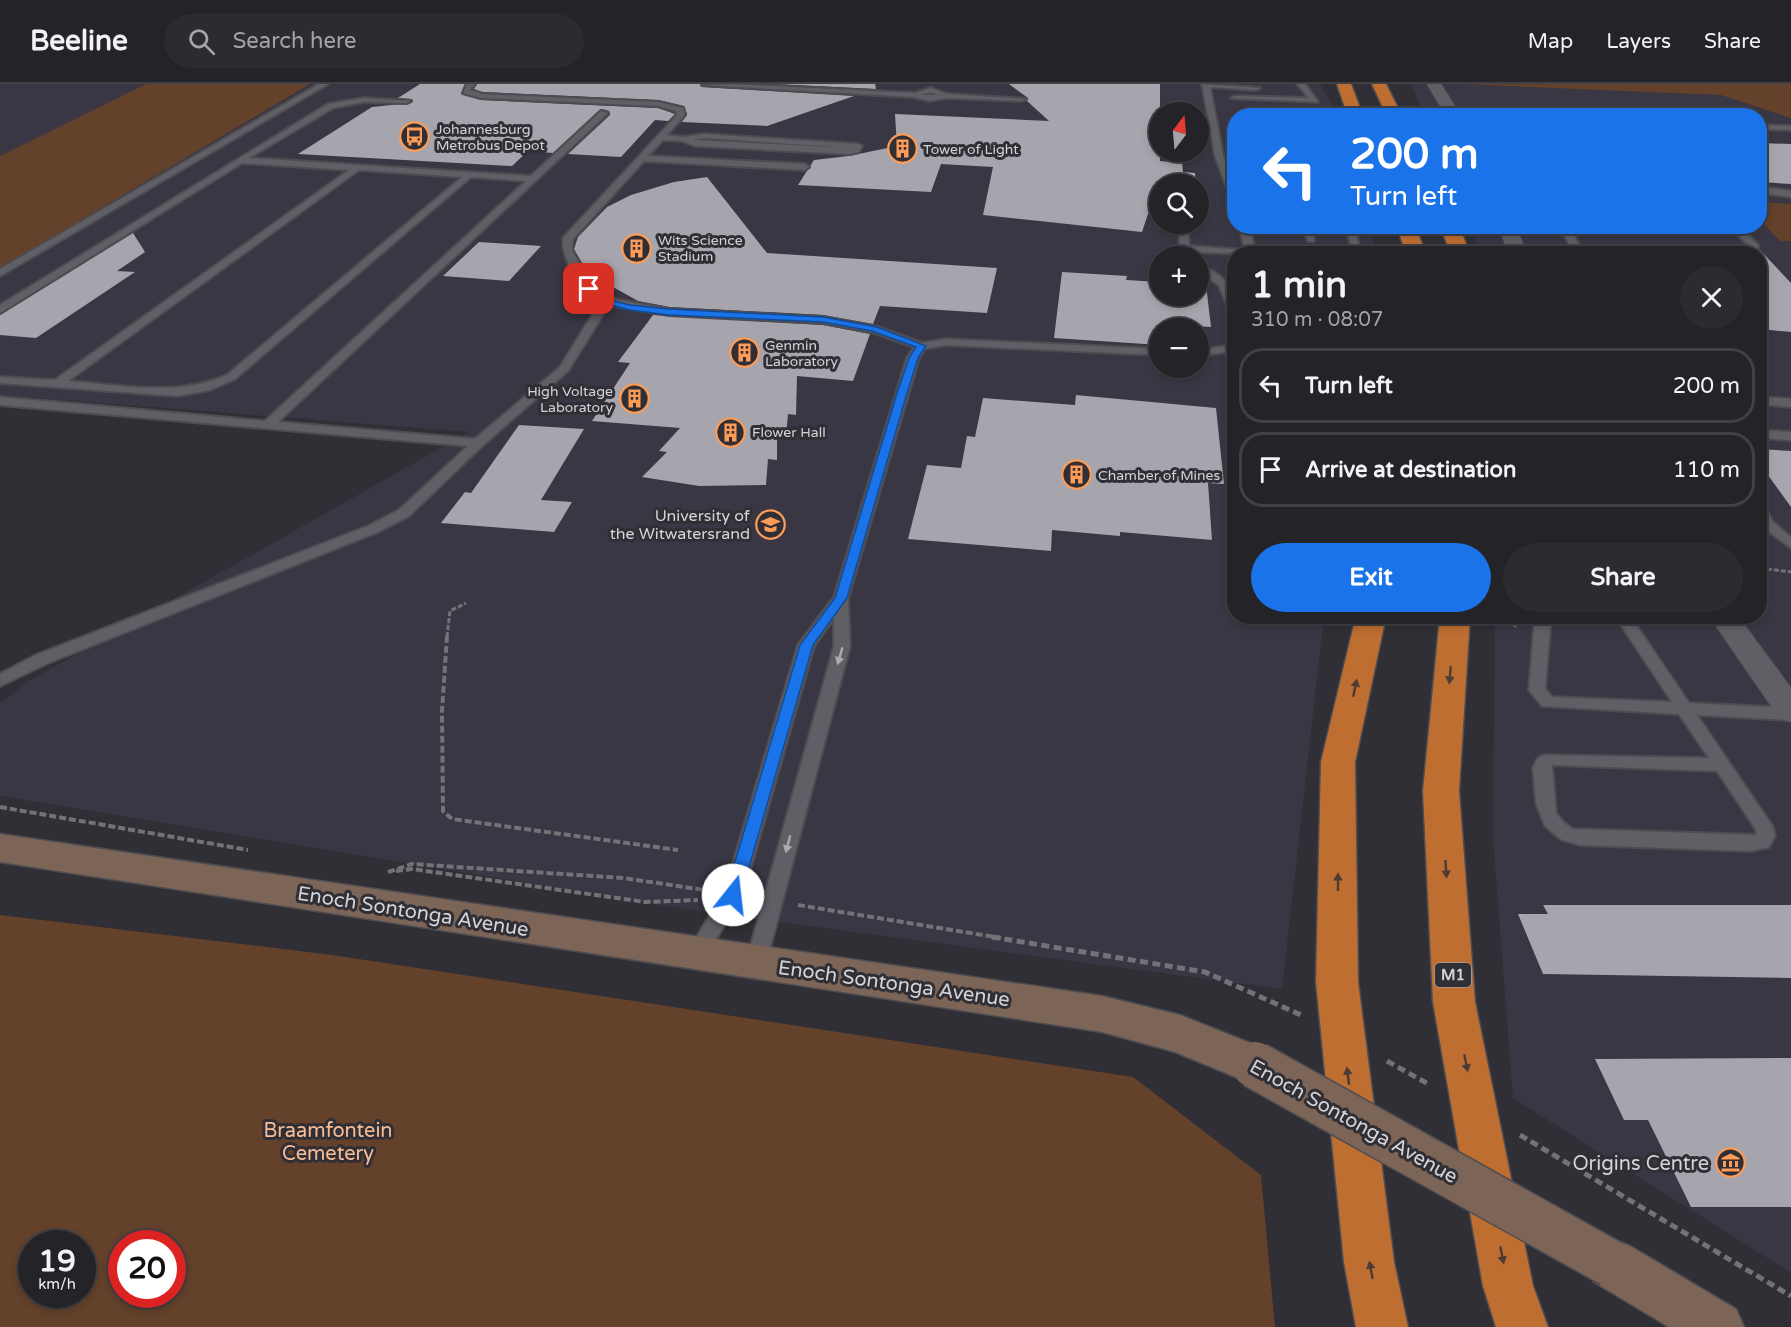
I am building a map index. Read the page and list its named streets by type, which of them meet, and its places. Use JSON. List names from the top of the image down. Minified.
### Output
{"streets":{"highway":["M1"],"main road":["Enoch Sontonga Avenue"]},"parks":["Braamfontein Cemetery"],"places":{"bus stop":["Johannesburg Metrobus Depot"],"building":["Tower of Light","Wits Science Stadium","Genmin Laboratory","High Voltage Laboratory","Flower Hall","Chamber of Mines"],"school or university":["University of the Witwatersrand"],"museum":["Origins Centre"]},"north":"top","page":{"header":"Beeline","search":"Search here","nav":["Map","Layers","Share"],"map_buttons":["+","−"],"turn":["200 m","Turn left"],"heading":["1 min","310 m · 08:07"],"list":[{"name":"Turn left","value":"200 m"},{"name":"Arrive at destination","value":"110 m"}],"buttons":["Exit","Share"],"speed":"19 km/h","limit":"20"}}
